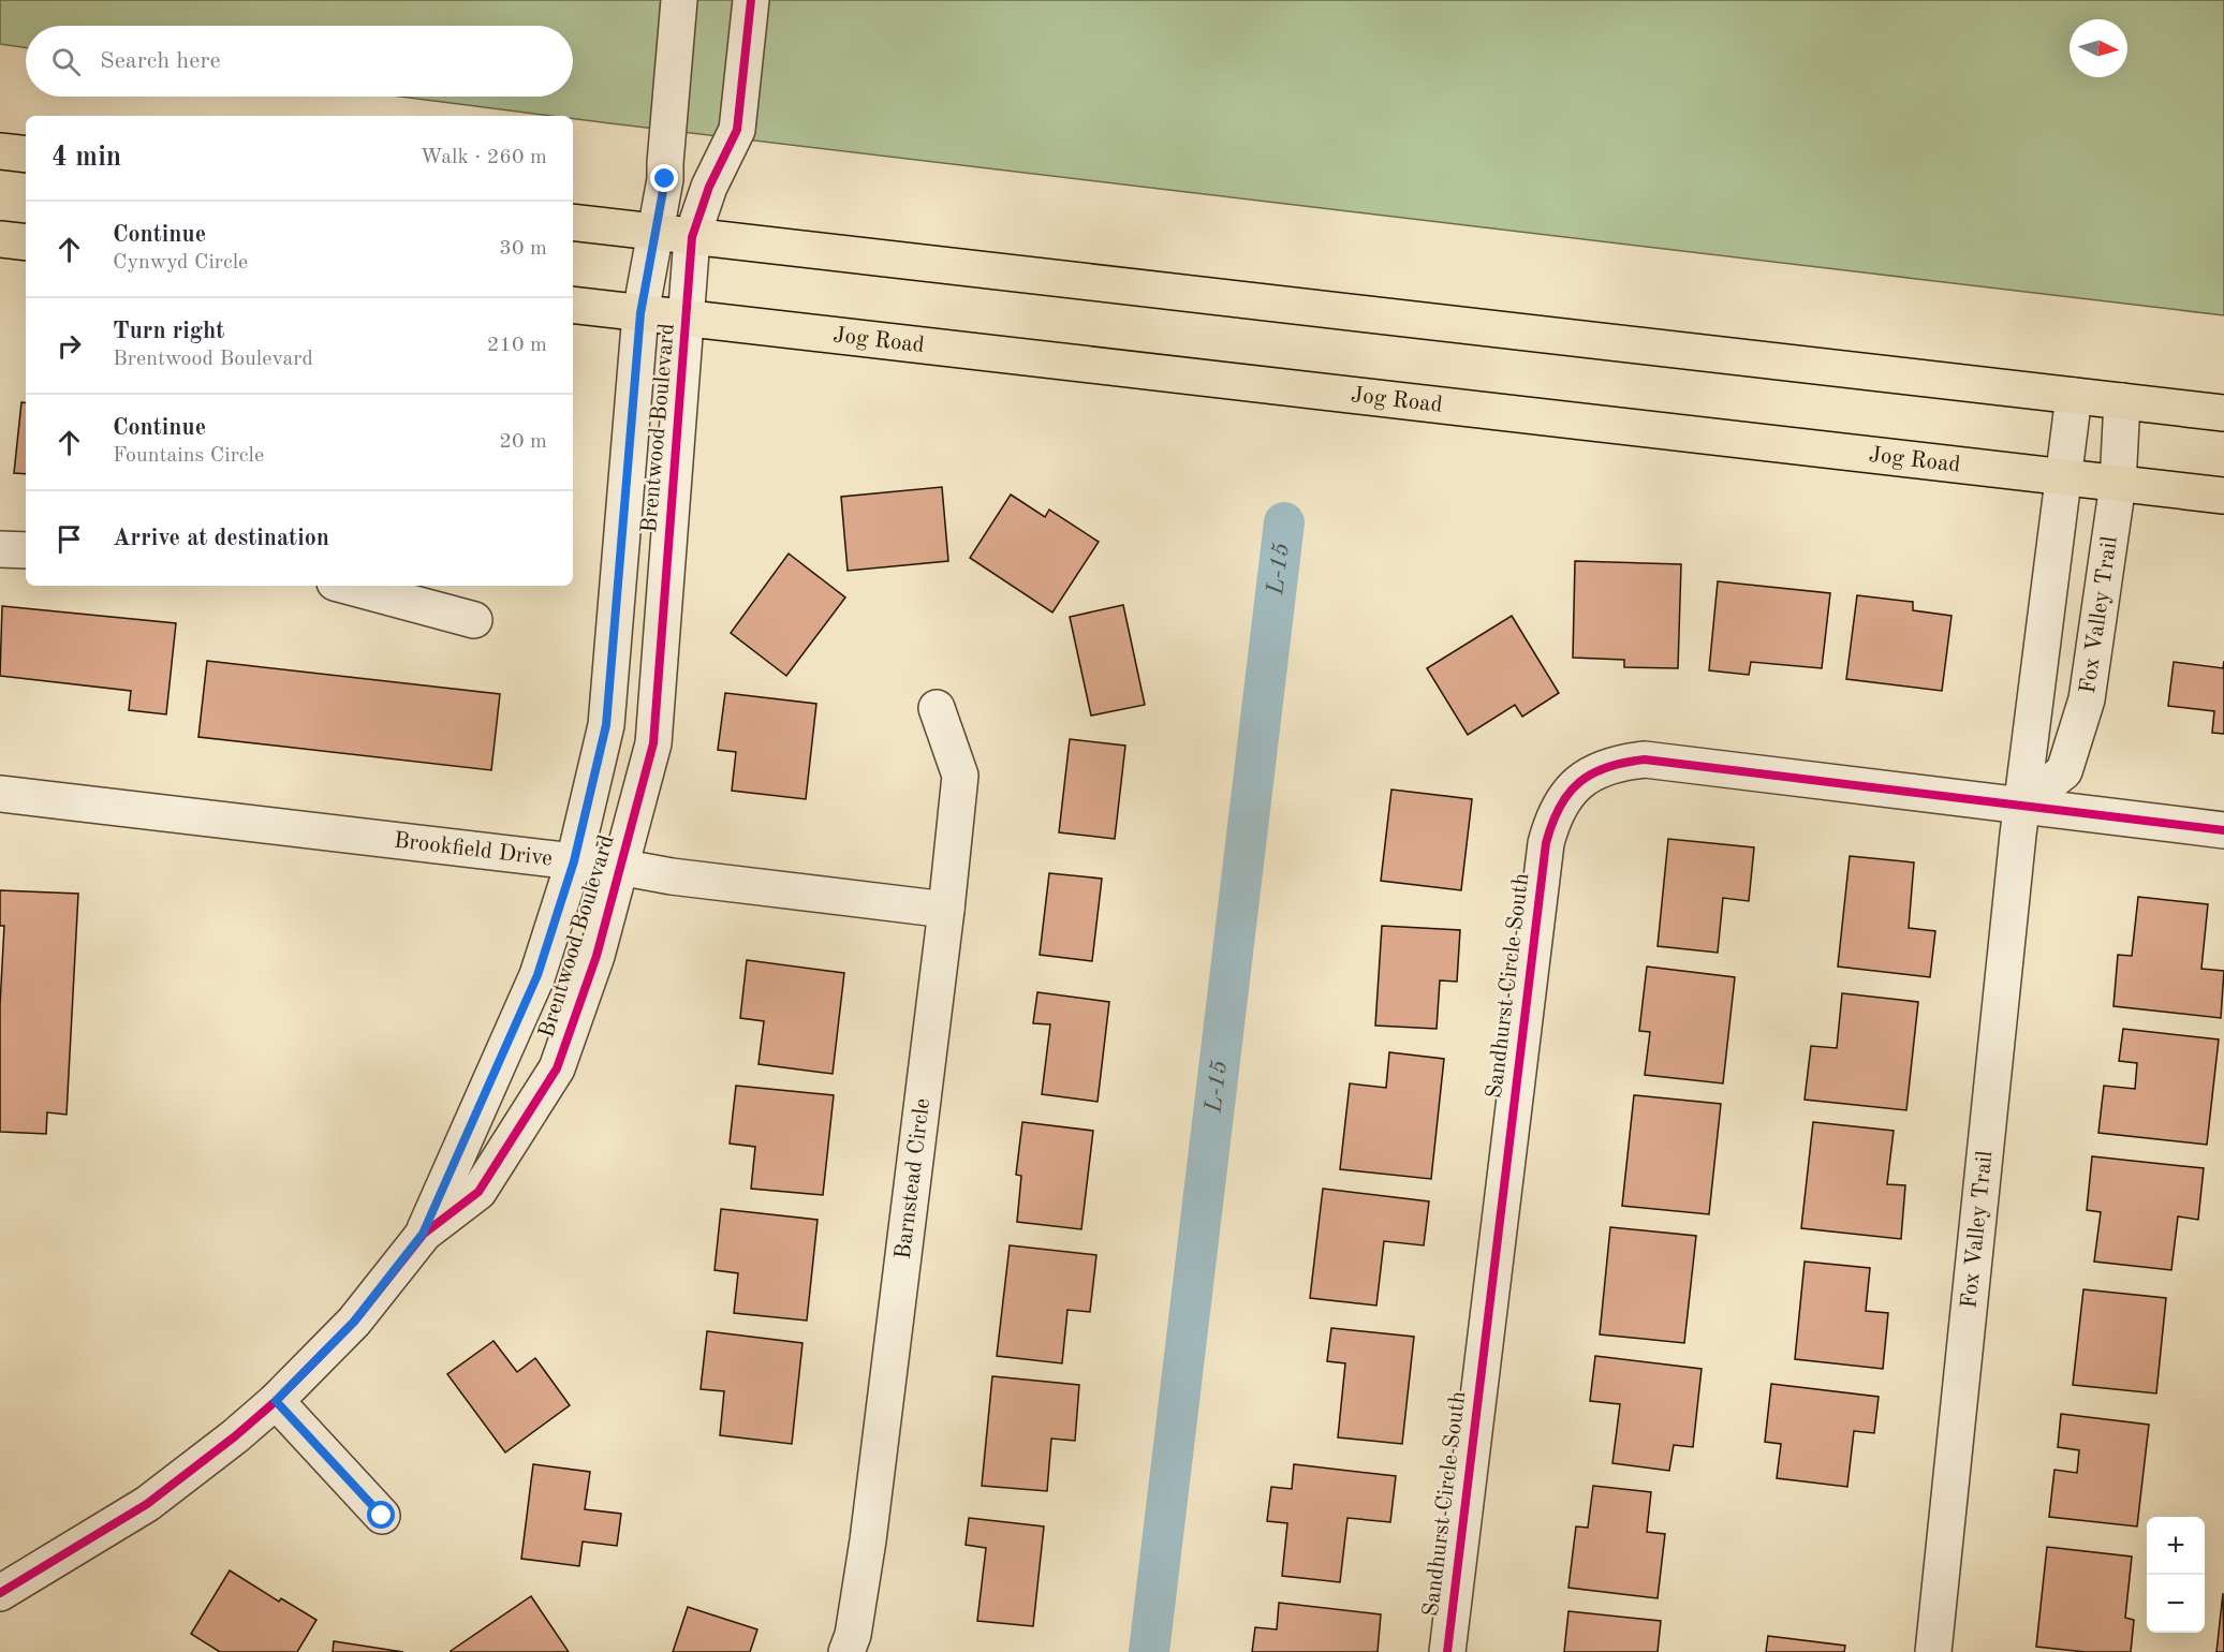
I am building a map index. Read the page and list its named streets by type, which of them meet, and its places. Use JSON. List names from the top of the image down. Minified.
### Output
{"streets":{"main road":["Jog Road"],"street":["Brentwood Boulevard","Fox Valley Trail","Brookfield Drive","Sandhurst Circle South","Barnstead Circle"]},"crossings":[["Jog Road","Brentwood Boulevard"],["Jog Road","Fox Valley Trail"],["Brentwood Boulevard","Brookfield Drive"],["Fox Valley Trail","Sandhurst Circle South"],["Brookfield Drive","Barnstead Circle"]],"water":["L-15"],"north":"right","page":{"search":"Search here","heading":["4 min","Walk · 260 m"],"list":[["Continue","Cynwyd Circle","30 m"],["Turn right","Brentwood Boulevard","210 m"],["Continue","Fountains Circle","20 m"],"Arrive at destination"],"map_buttons":["+","−"]}}
